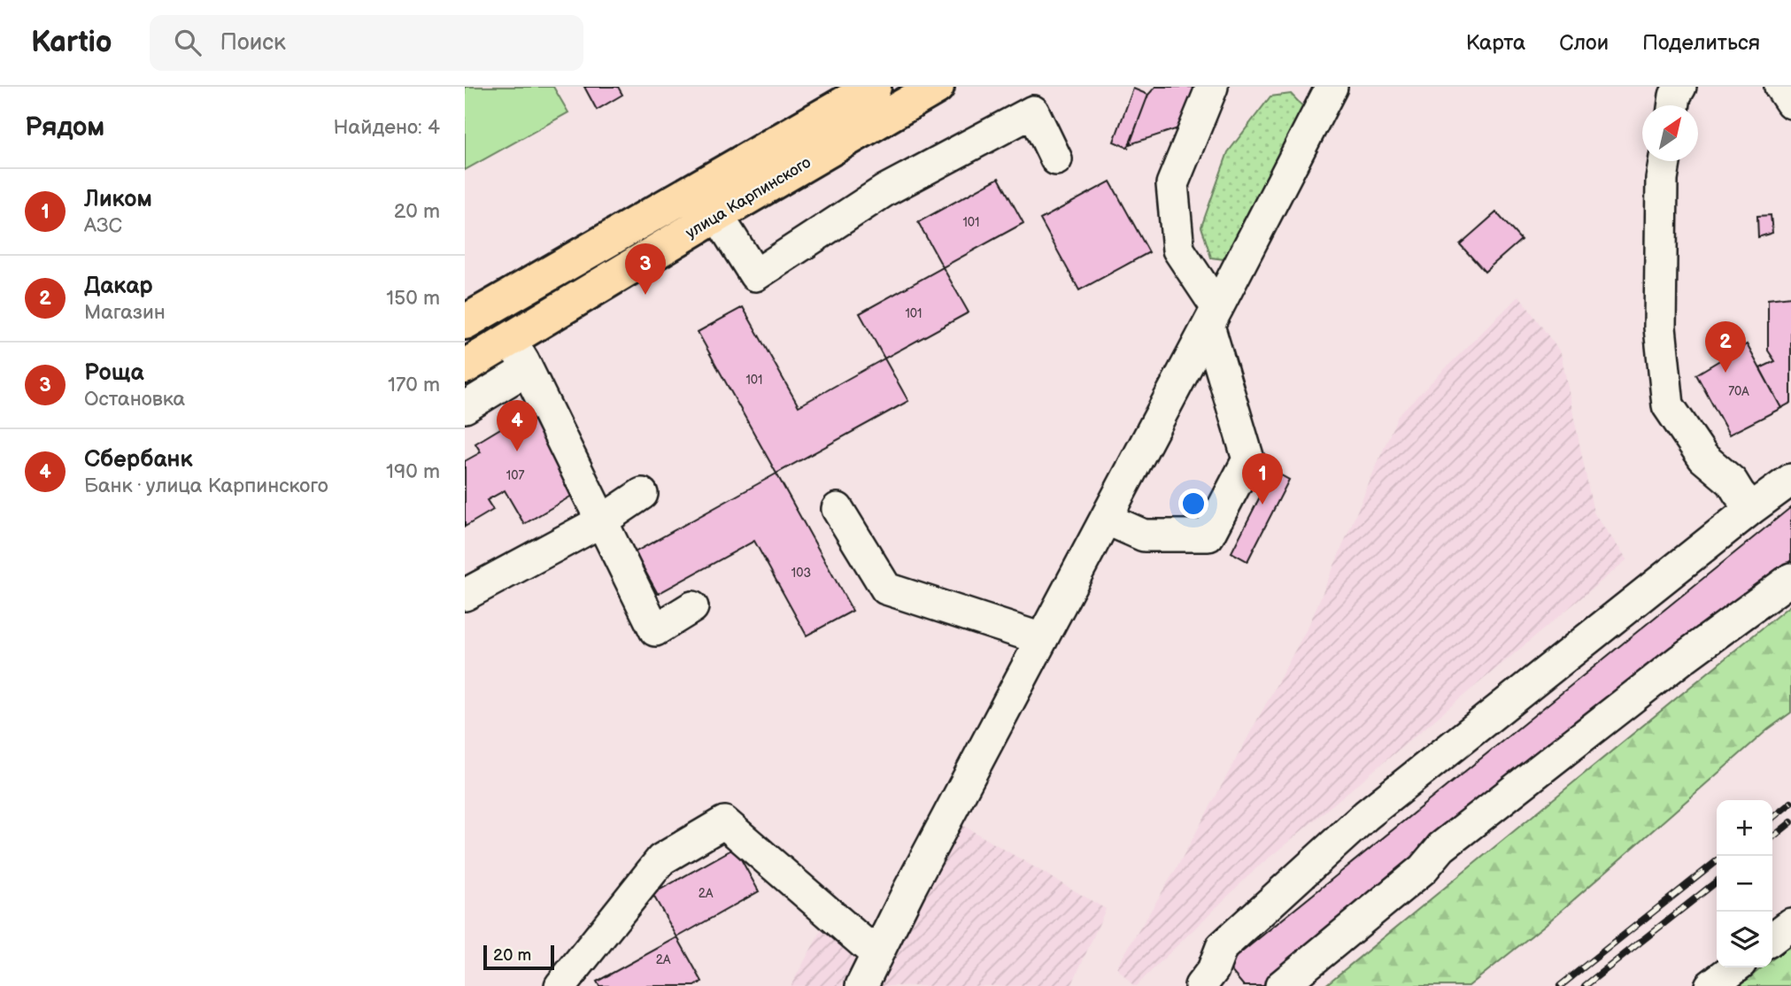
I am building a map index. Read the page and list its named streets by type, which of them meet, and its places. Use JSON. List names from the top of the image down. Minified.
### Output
{"streets":{"main road":["улица Карпинского"]},"house_numbers":["101","101","101","70А","107","103","2А","2А"],"scale_bar":"20 m","north":"top right","page":{"header":"Kartio","search":"Поиск","nav":["Карта","Слои","Поделиться"],"heading":["Рядом","Найдено: 4"],"list":[{"mark":"1","name":"Ликом","note":"АЗС","value":"20 m"},{"mark":"2","name":"Дакар","note":"Магазин","value":"150 m"},{"mark":"3","name":"Роща","note":"Остановка","value":"170 m"},{"mark":"4","name":"Сбербанк","note":"Банк · улица Карпинского","value":"190 m"}],"pins":["3","2","4","1"],"map_buttons":["+","−"],"scale":"20 m"}}
